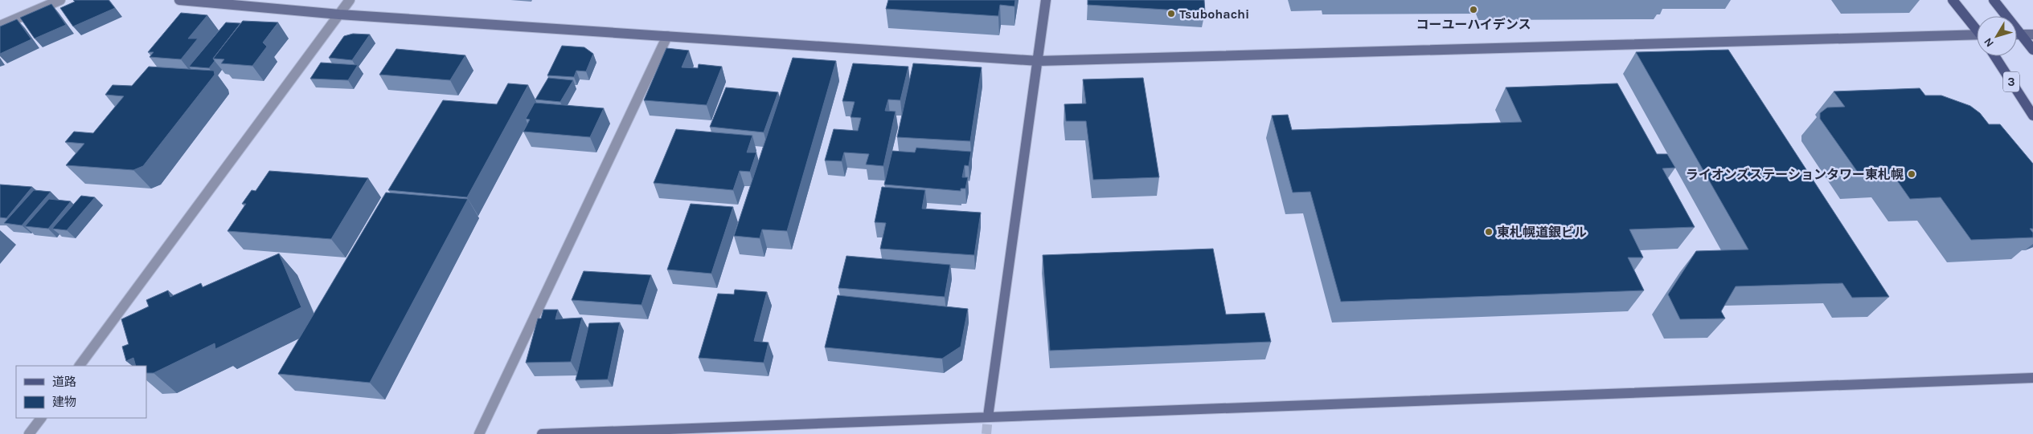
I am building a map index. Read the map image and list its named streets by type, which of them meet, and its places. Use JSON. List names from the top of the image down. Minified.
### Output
{"streets":{"main road":["3"]},"places":["コーユーハイデンス","Tsubohachi","ライオンズステーションタワー東札幌","東札幌道銀ビル"],"legend":["道路","建物"],"north":"bottom left"}
